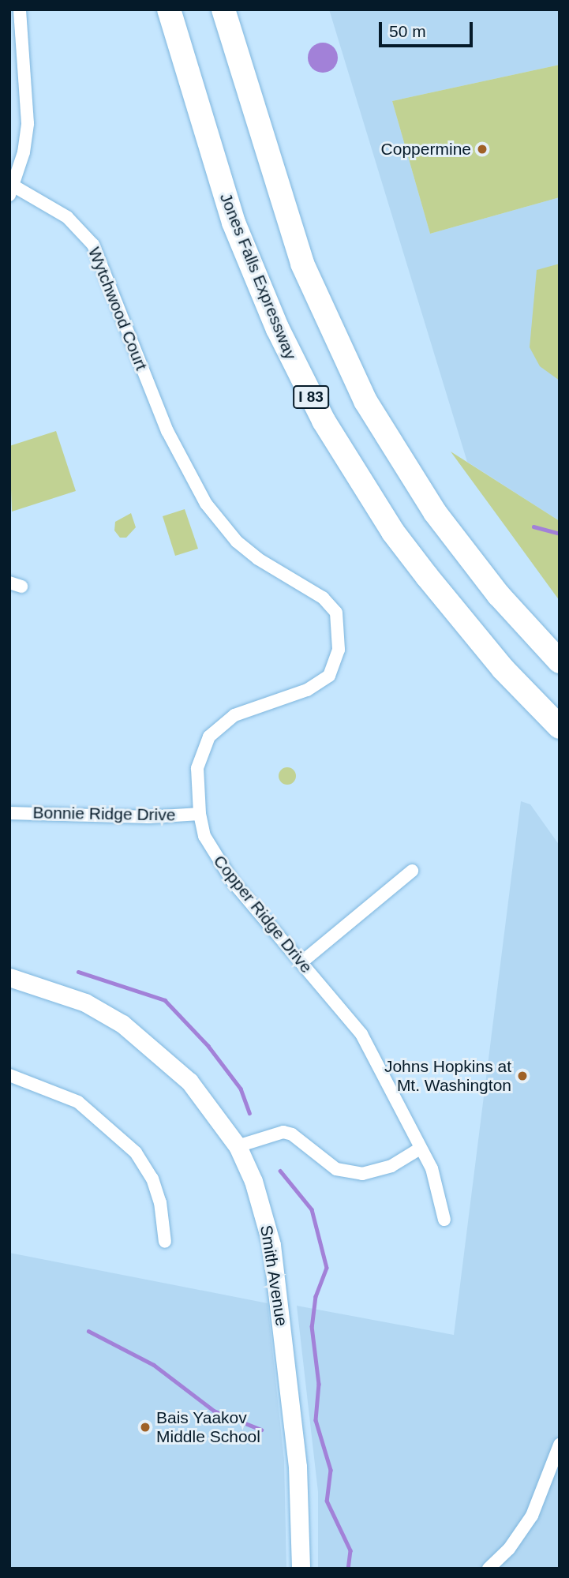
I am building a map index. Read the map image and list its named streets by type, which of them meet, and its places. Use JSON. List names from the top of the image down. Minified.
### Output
{"streets":{"highway":["Jones Falls Expressway","I 83"],"main road":["Smith Avenue"],"street":["Wytchwood Court","Bonnie Ridge Drive","Copper Ridge Drive"]},"crossings":[["Wytchwood Court","Copper Ridge Drive"],["Bonnie Ridge Drive","Copper Ridge Drive"]],"places":["Coppermine","Johns Hopkins at Mt. Washington","Bais Yaakov Middle School"],"scale_bar":"50 m"}
